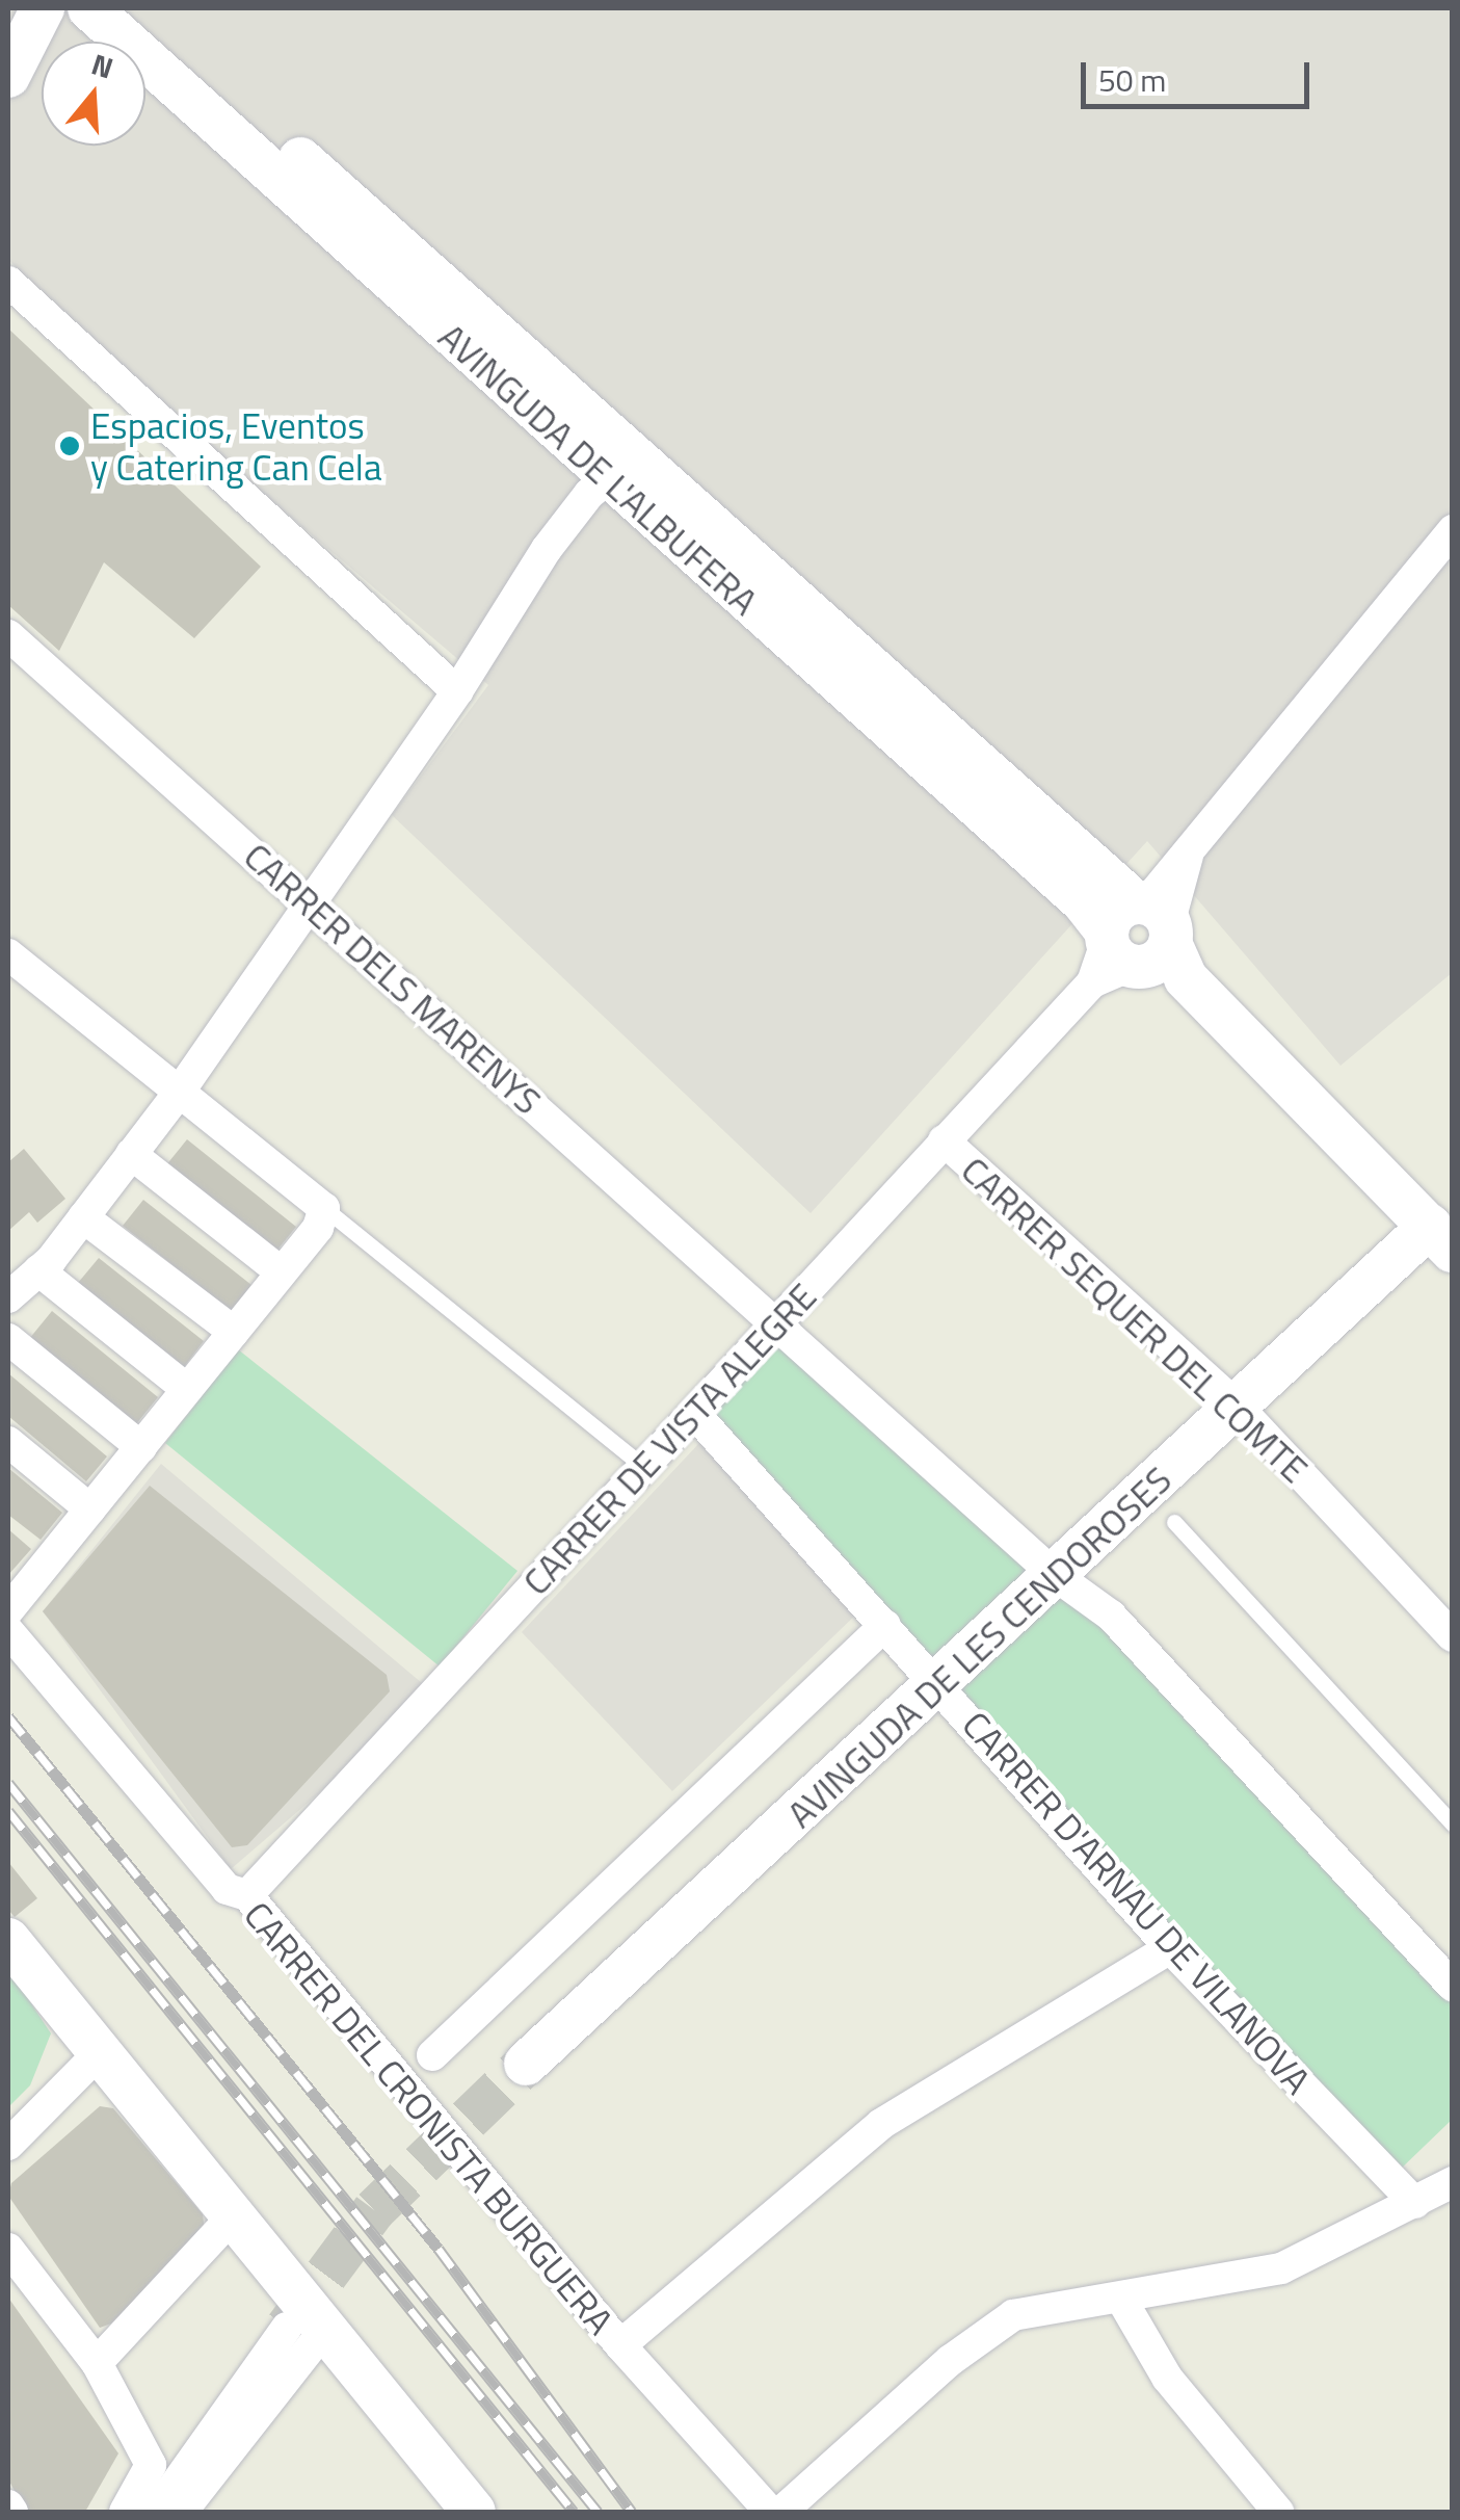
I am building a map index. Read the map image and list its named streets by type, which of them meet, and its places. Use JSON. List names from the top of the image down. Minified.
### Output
{"streets":{"street":["AVINGUDA DE L'ALBUFERA","CARRER DELS MARENYS","CARRER SEQUER DEL COMTE","CARRER DE VISTA ALEGRE","AVINGUDA DE LES CENDOROSES","CARRER D'ARNAU DE VILANOVA","CARRER DEL CRONISTA BURGUERA"]},"crossings":[["AVINGUDA DE L'ALBUFERA","CARRER DE VISTA ALEGRE"],["AVINGUDA DE L'ALBUFERA","AVINGUDA DE LES CENDOROSES"],["CARRER DELS MARENYS","CARRER DE VISTA ALEGRE"],["CARRER DELS MARENYS","AVINGUDA DE LES CENDOROSES"],["CARRER SEQUER DEL COMTE","CARRER DE VISTA ALEGRE"],["CARRER SEQUER DEL COMTE","AVINGUDA DE LES CENDOROSES"],["CARRER DE VISTA ALEGRE","CARRER D'ARNAU DE VILANOVA"],["CARRER DE VISTA ALEGRE","CARRER DEL CRONISTA BURGUERA"],["AVINGUDA DE LES CENDOROSES","CARRER D'ARNAU DE VILANOVA"]],"places":["Espacios, Eventos y Catering Can Cela"],"scale_bar":"50 m","north":"top"}
